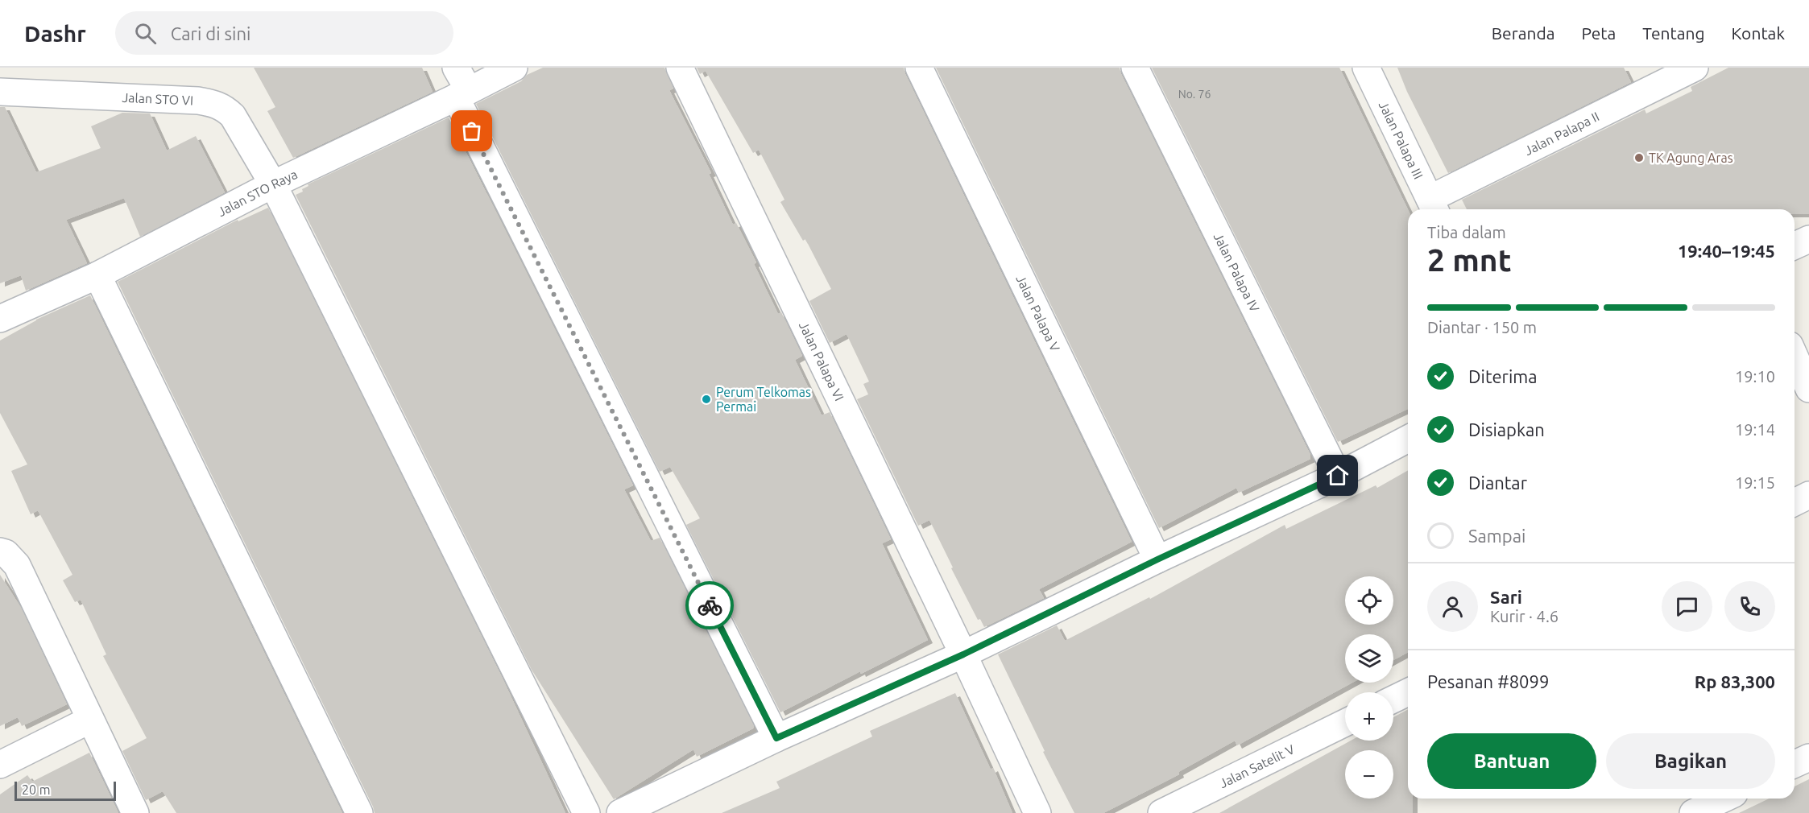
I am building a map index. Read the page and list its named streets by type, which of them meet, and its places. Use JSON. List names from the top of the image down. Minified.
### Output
{"streets":{"street":["Jalan STO VI","Jalan Palapa II","Jalan Palapa III","Jalan STO Raya","Jalan Palapa IV","Jalan Palapa V","Jalan Palapa VI","Jalan Satelit V"]},"crossings":[["Jalan STO VI","Jalan STO Raya"],["Jalan Palapa II","Jalan Palapa III"]],"places":["TK Agung Aras","Perum Telkomas Permai"],"house_numbers":["No. 76"],"scale_bar":"20 m","page":{"header":"Dashr","search":"Cari di sini","nav":["Beranda","Peta","Tentang","Kontak"],"heading":["2 mnt","Tiba dalam","19:40–19:45"],"panel":["Sari","Kurir · 4.6","Pesanan #8099","Rp 83,300"],"bar":"Diantar · 150 m","list":[["Diterima","19:10"],["Disiapkan","19:14"],["Diantar","19:15"],"Sampai"],"map_buttons":["+","−"],"buttons":["Bantuan","Bagikan"],"scale":"20 m"}}
